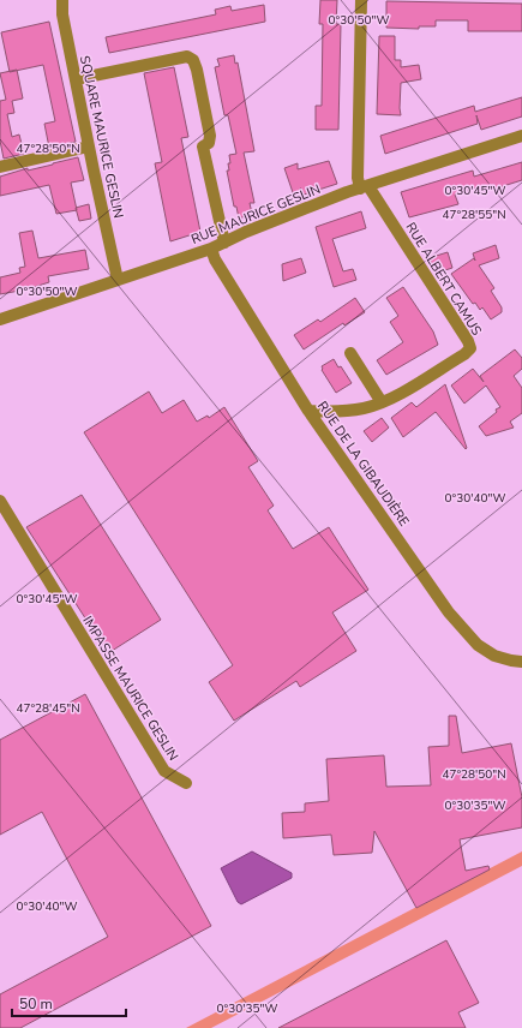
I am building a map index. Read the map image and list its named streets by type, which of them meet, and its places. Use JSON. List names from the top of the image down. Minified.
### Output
{"streets":{"street":["SQUARE MAURICE GESLIN","RUE MAURICE GESLIN","RUE ALBERT CAMUS","RUE DE LA GIBAUDIÈRE","IMPASSE MAURICE GESLIN"]},"crossings":[["SQUARE MAURICE GESLIN","RUE MAURICE GESLIN"],["RUE MAURICE GESLIN","RUE ALBERT CAMUS"],["RUE MAURICE GESLIN","RUE DE LA GIBAUDIÈRE"],["RUE ALBERT CAMUS","RUE DE LA GIBAUDIÈRE"]],"scale_bar":"50 m","coordinates":["0°30'50\"W","47°28'50\"N","0°30'45\"W","47°28'55\"N","0°30'40\"W","47°28'45\"N","0°30'35\"W"]}
